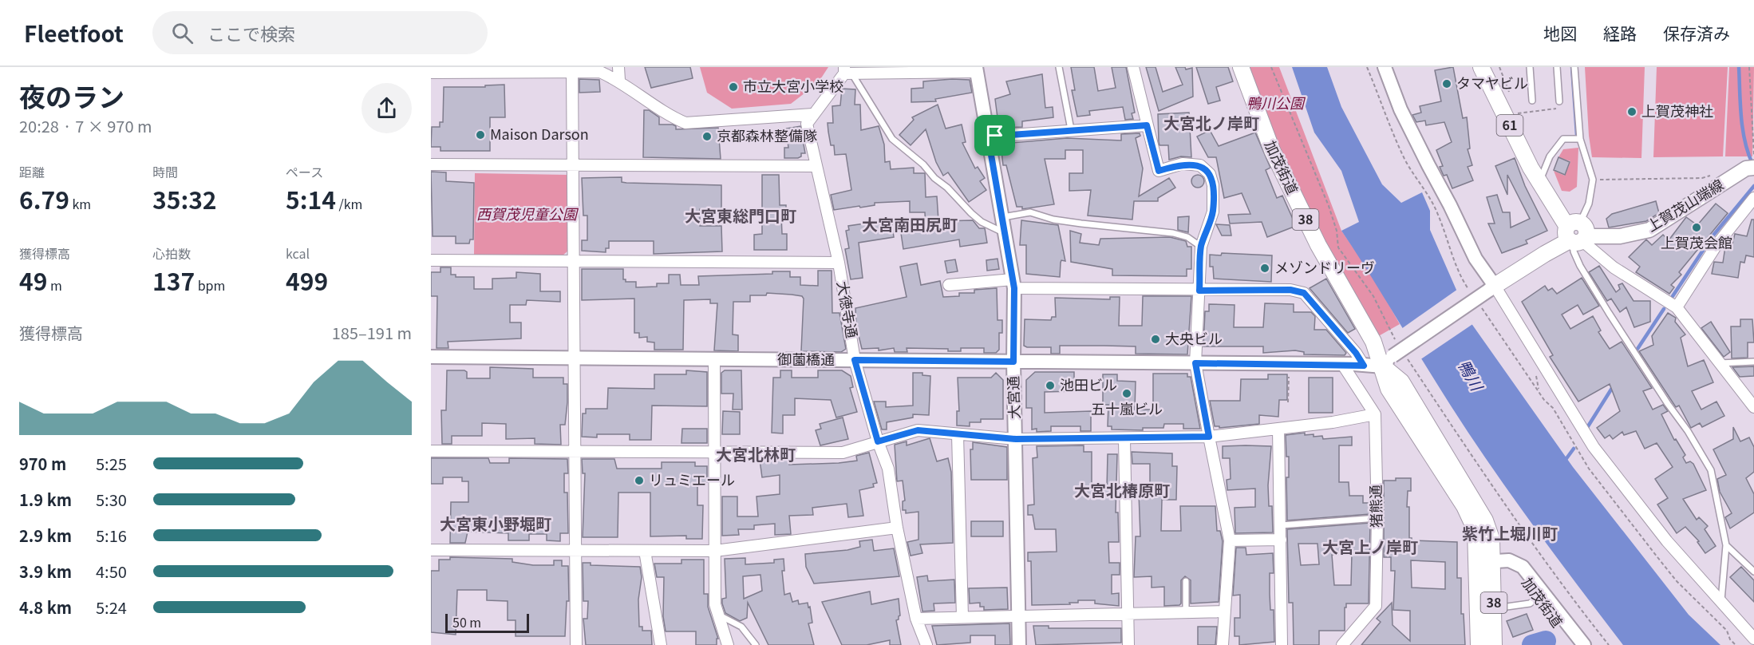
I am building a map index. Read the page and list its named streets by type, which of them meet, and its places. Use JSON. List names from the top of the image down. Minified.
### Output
{"streets":{"main road":["61","加茂街道","上賀茂山端線","38"],"street":["大徳寺通","御薗橋通","大宮通","猪熊通"]},"crossings":[["61","上賀茂山端線"],["加茂街道","38"],["加茂街道","御薗橋通"],["大徳寺通","御薗橋通"],["御薗橋通","大宮通"]],"districts":["大宮北ノ岸町","大宮東総門口町","大宮南田尻町","大宮北林町","大宮北椿原町","大宮東小野堀町","紫竹上堀川町","大宮上ノ岸町"],"water":["鴨川"],"parks":["鴨川公園","西賀茂児童公園"],"places":["タマヤビル","市立大宮小学校","上賀茂神社","Maison Darson","京都森林整備隊","上賀茂会館","メゾンドリーヴ","大央ビル","池田ビル","五十嵐ビル","リュミエール"],"scale_bar":"50 m","page":{"header":"Fleetfoot","search":"ここで検索","nav":["地図","経路","保存済み"],"heading":["夜のラン","20:28 · 7 × 970 m"],"stats":[["距離","6.79 km"],["時間","35:32"],["ペース","5:14 /km"],["獲得標高","49 m"],["心拍数","137 bpm"],["kcal","499"]],"chart":["獲得標高","185–191 m"],"list":[{"name":"970 m","note":"5:25"},{"name":"1.9 km","note":"5:30"},{"name":"2.9 km","note":"5:16"},{"name":"3.9 km","note":"4:50"},{"name":"4.8 km","note":"5:24"}],"scale":"50 m"}}
